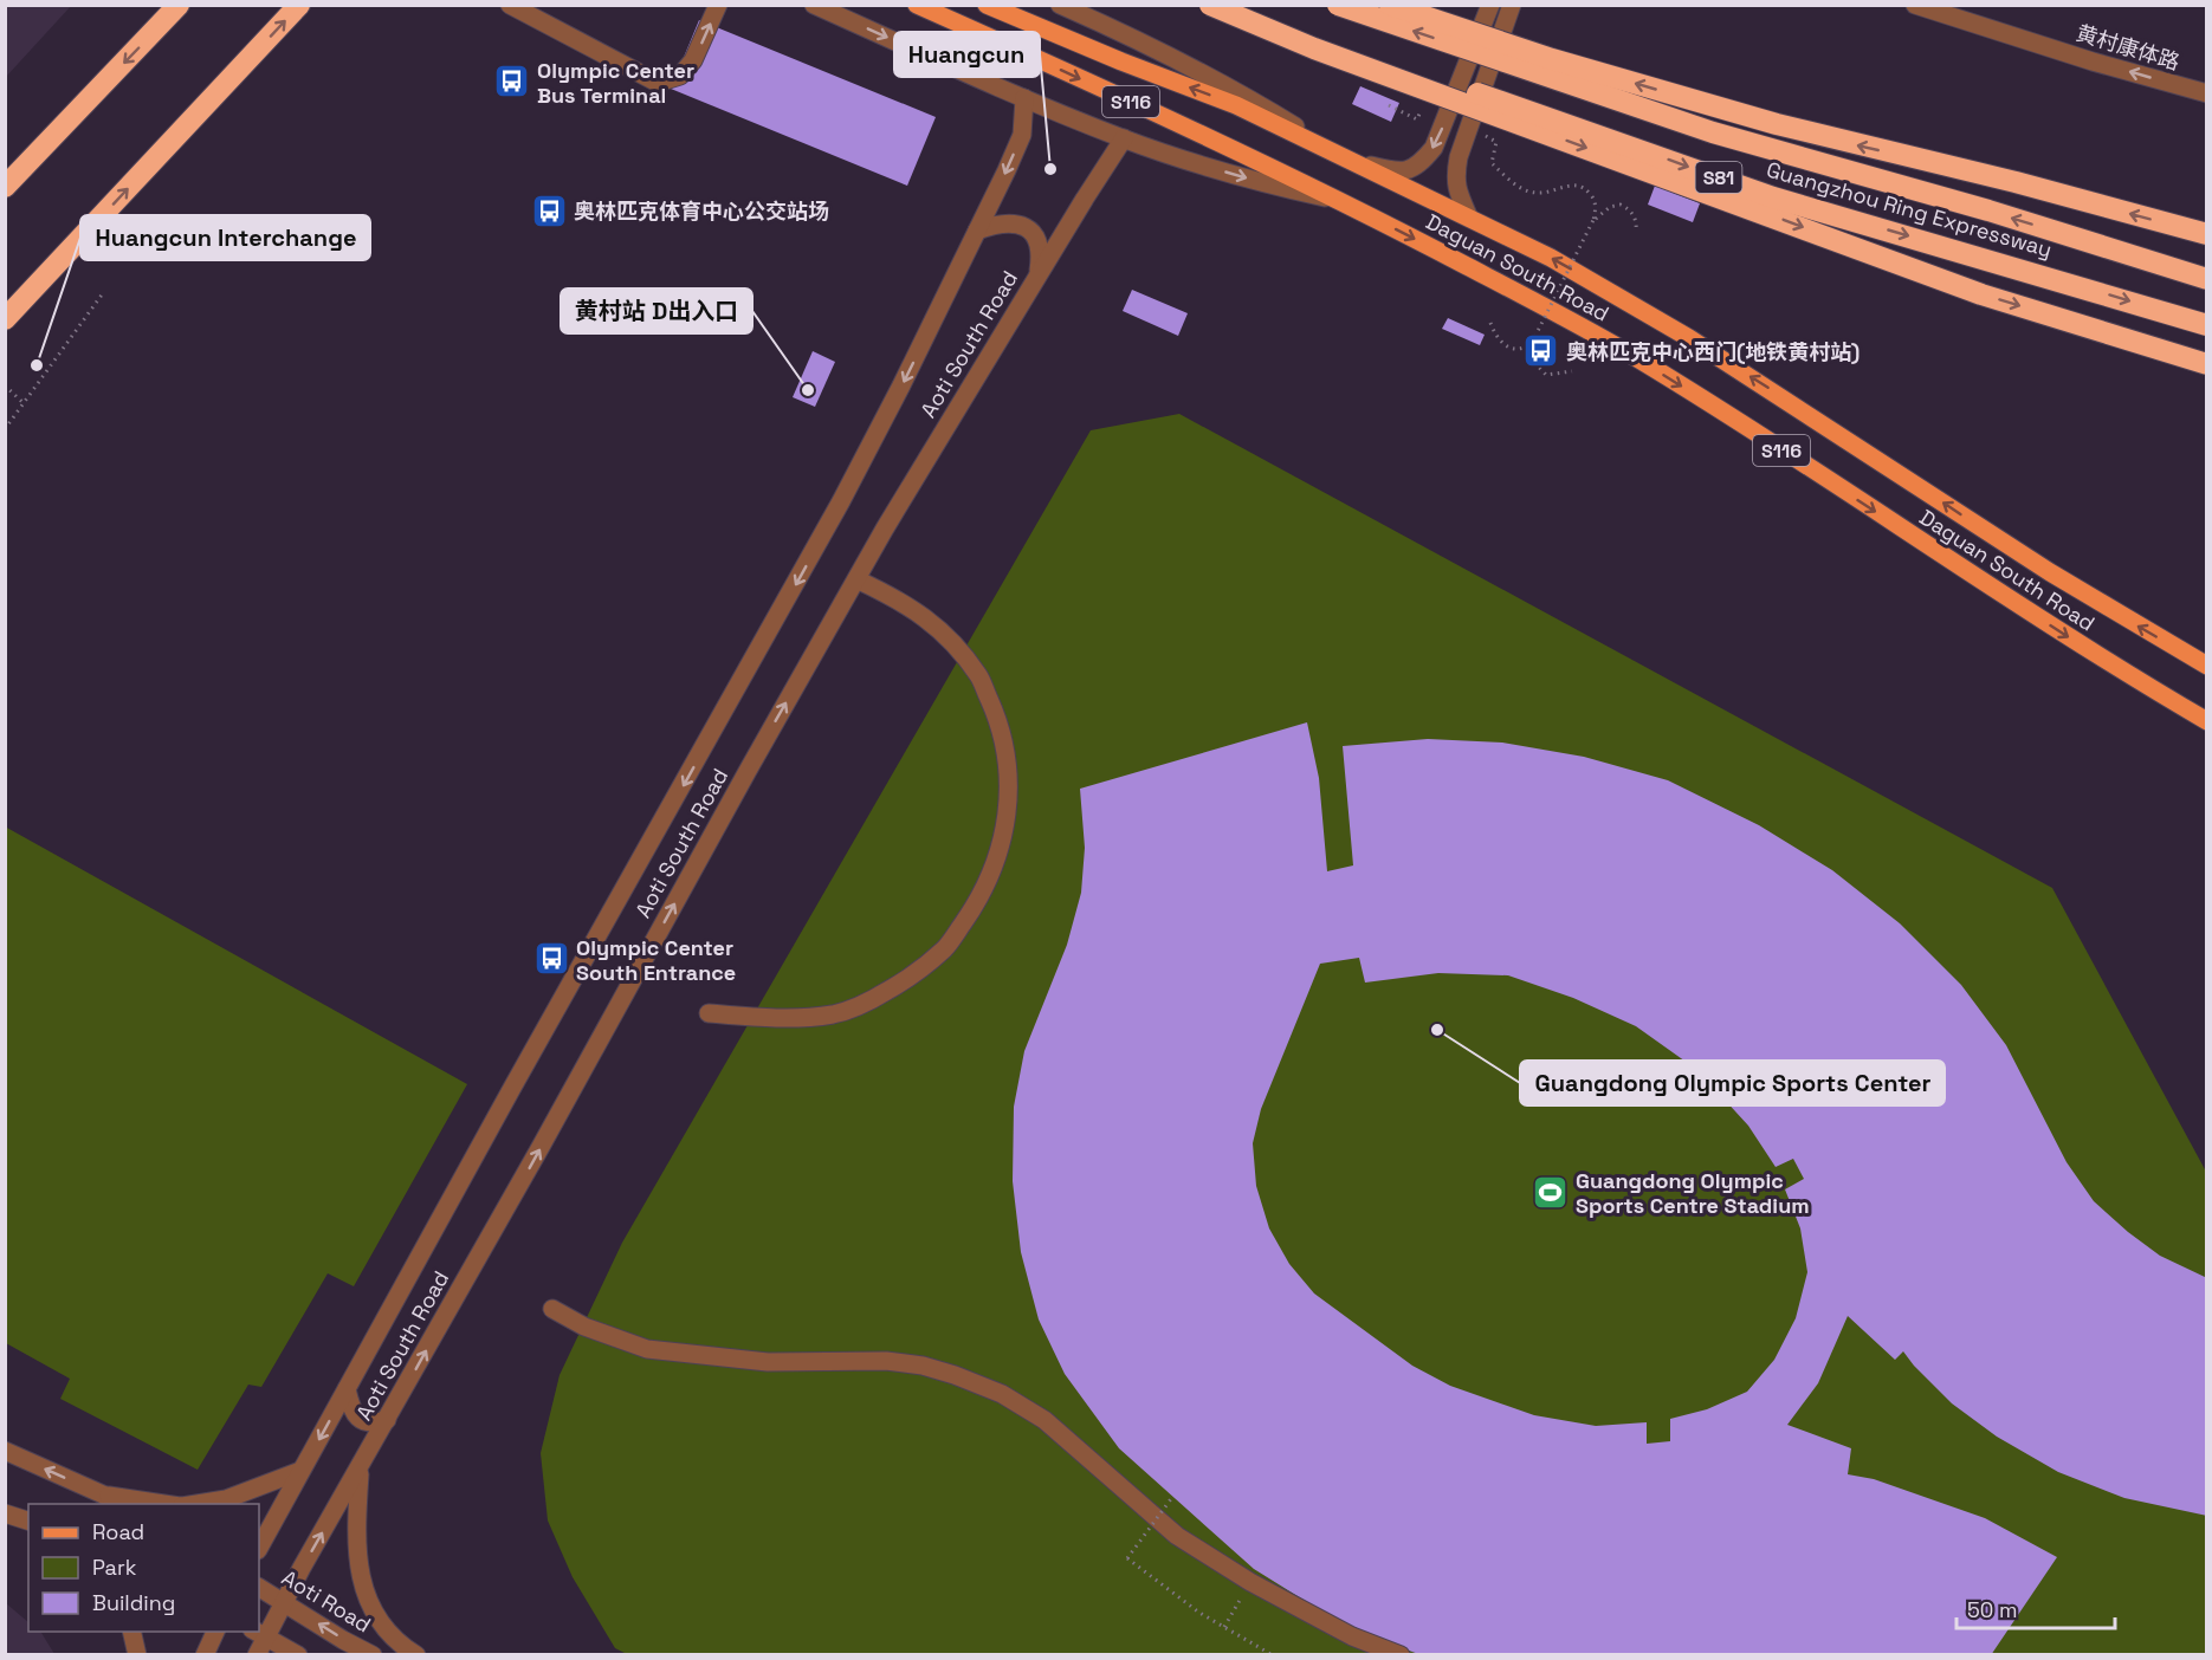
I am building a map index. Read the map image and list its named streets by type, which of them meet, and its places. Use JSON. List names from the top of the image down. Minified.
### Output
{"streets":{"highway":["S81","Guangzhou Ring Expressway"],"main road":["S116","Daguan South Road"],"street":["黄村康体路","Aoti South Road","Aoti Road"]},"crossings":[["Aoti South Road","Aoti Road"]],"one_way":["黄村康体路"],"places":{"bus stop":["Olympic Center Bus Terminal","奥林匹克体育中心公交站场","奥林匹克中心西门(地铁黄村站)","Olympic Center South Entrance"],"other":["Huangcun","Huangcun Interchange","黄村站 D出入口","Guangdong Olympic Sports Center"],"sports":["Guangdong Olympic Sports Centre Stadium"]},"legend":["Road","Park","Building"],"scale_bar":"50 m"}
